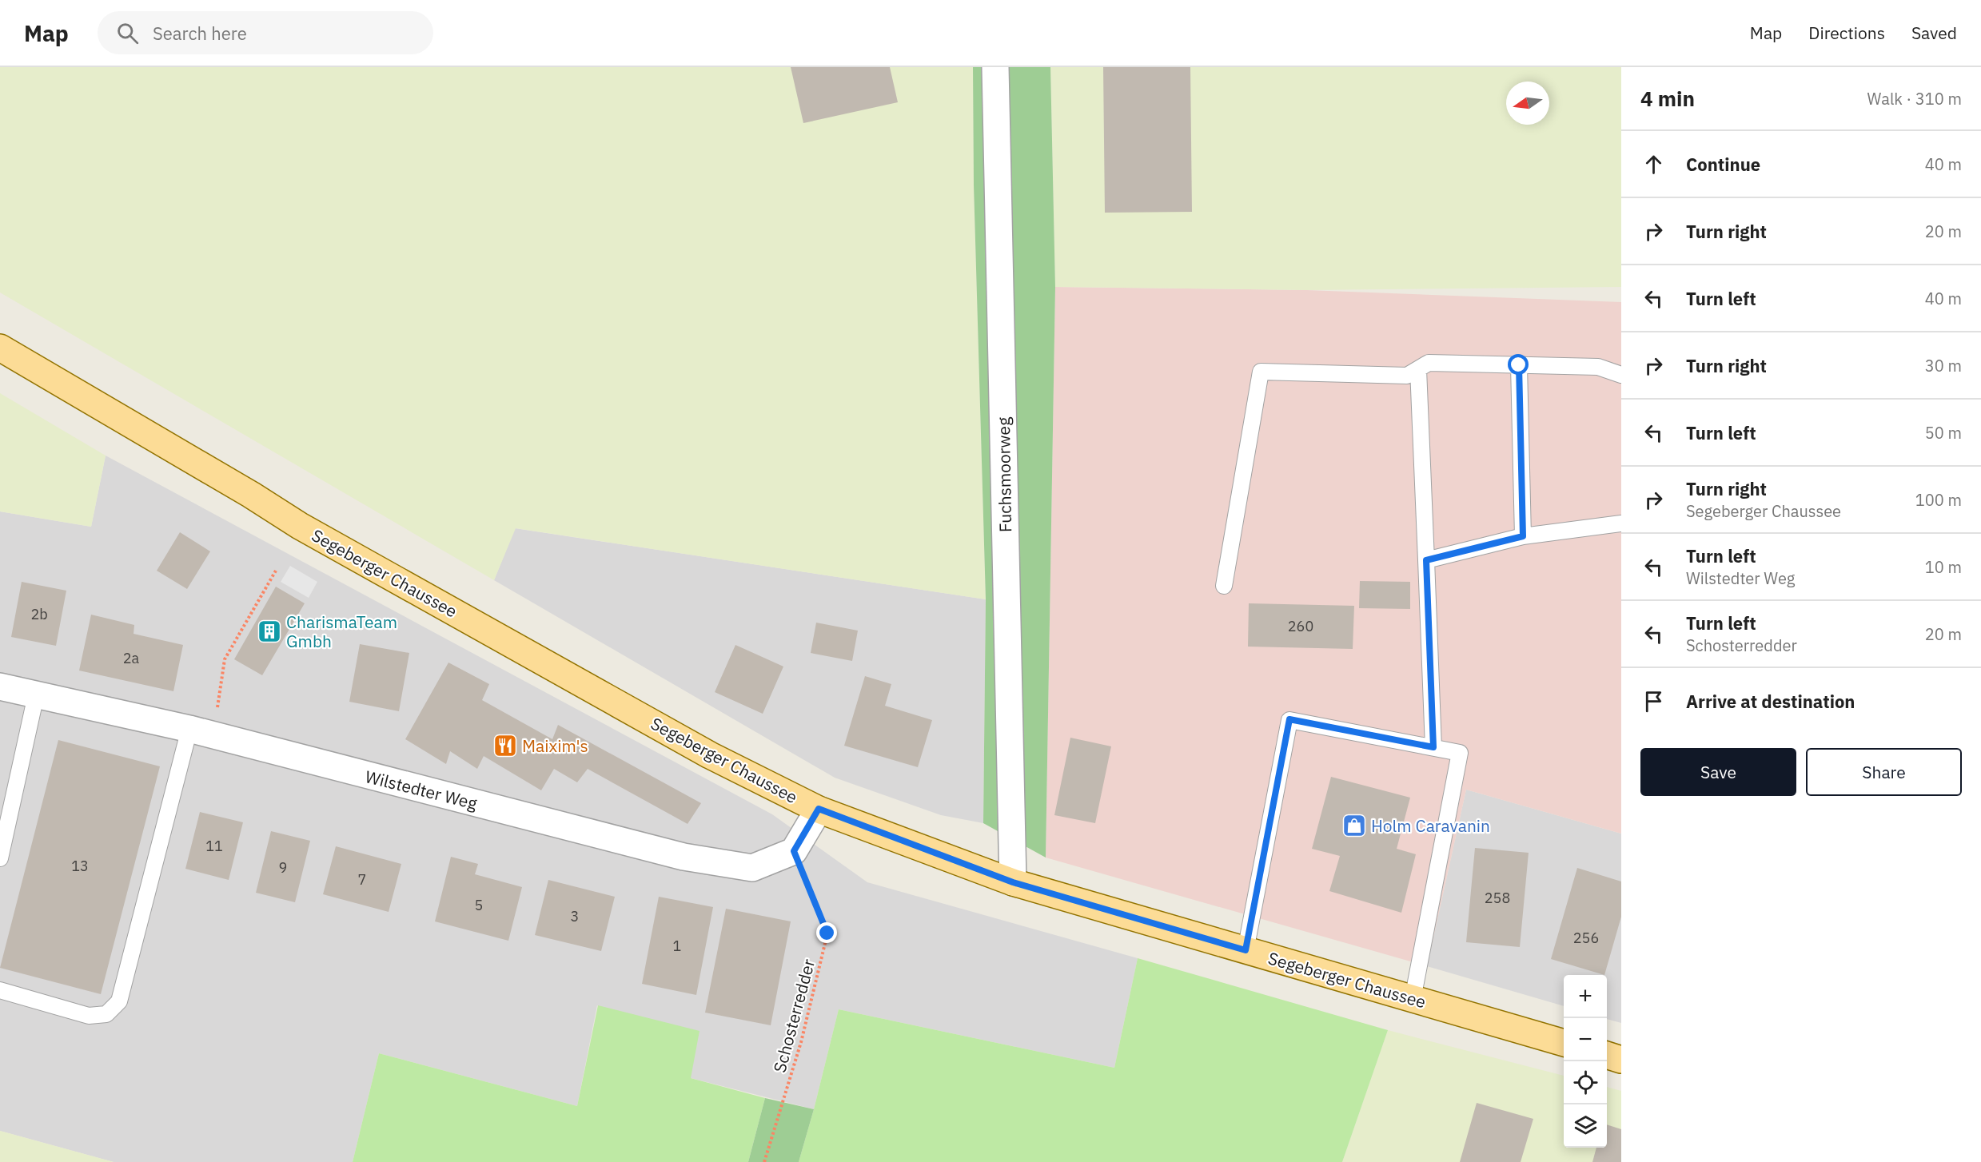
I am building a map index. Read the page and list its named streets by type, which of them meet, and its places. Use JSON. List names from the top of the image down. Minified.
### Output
{"streets":{"main road":["Segeberger Chaussee"],"street":["Fuchsmoorweg","Wilstedter Weg"],"path":["Schosterredder"]},"crossings":[["Fuchsmoorweg","Segeberger Chaussee"],["Wilstedter Weg","Schosterredder"]],"places":{"building":["CharismaTeam Gmbh"],"restaurant":["Maixim's"],"shop":["Holm Caravanin"]},"house_numbers":["2b","260","2a","11","13","9","7","258","5","3","256","1"],"north":"left","page":{"header":"Map","search":"Search here","nav":["Map","Directions","Saved"],"heading":["4 min","Walk · 310 m"],"list":[["Continue","40 m"],["Turn right","20 m"],["Turn left","40 m"],["Turn right","30 m"],["Turn left","50 m"],["Turn right","Segeberger Chaussee","100 m"],["Turn left","Wilstedter Weg","10 m"],["Turn left","Schosterredder","20 m"],"Arrive at destination"],"buttons":["Save","Share"],"map_buttons":["+","−"]}}
